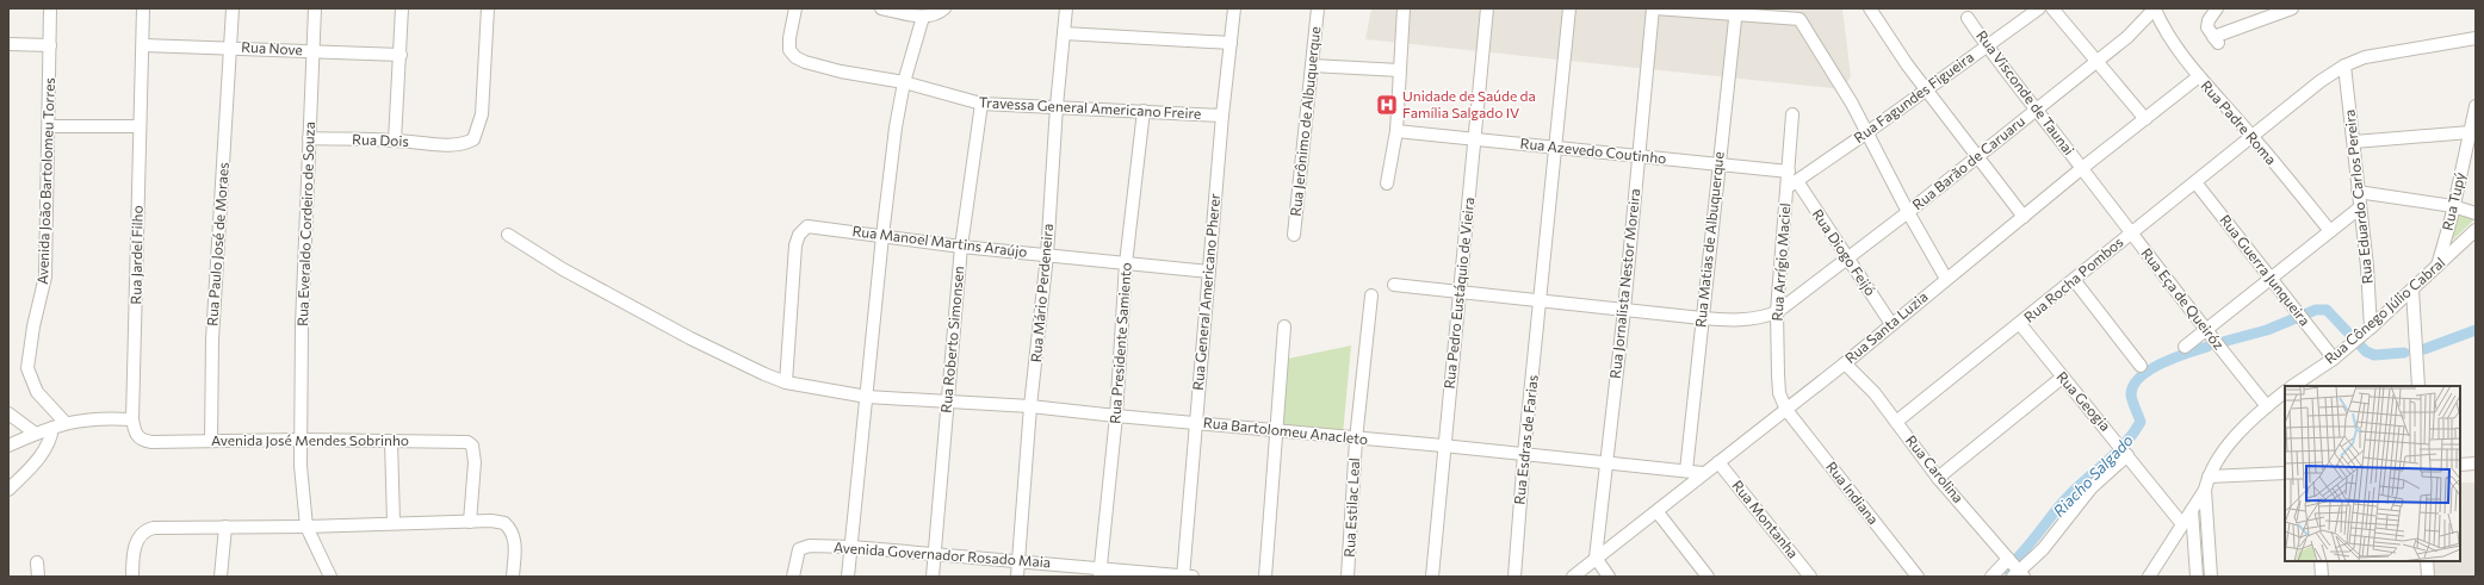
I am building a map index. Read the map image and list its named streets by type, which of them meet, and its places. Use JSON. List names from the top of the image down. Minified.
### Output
{"streets":{"street":["Rua Nove","Rua Visconde de Taunai","Rua Fagundes Figueira","Travessa General Americano Freire","Rua Jerônimo de Albuquerque","Rua Padre Roma","Rua Dois","Rua Azevedo Coutinho","Rua Barão de Caruaru","Avenida João Bartolomeu Torres","Rua Eduardo Carlos Pereira","Rua Tupý","Rua Everaldo Cordeiro de Souza","Rua Matias de Albuquerque","Rua Manoel Martins Araújo","Rua Paulo José de Moraes","Rua Diogo Feijó","Rua Jardel Filho","Rua Arrígio Maciel","Rua Guerra Junqueira","Rua Rocha Pombos","Rua Jornalista Nestor Moreira","Rua General Americano Pherer","Rua Mário Perdeneira","Rua Pedro Eustáquio de Vieira","Rua Eça de Queiróz","Rua Cônego Júlio Cabral","Rua Santa Luzia","Rua Roberto Simonsen","Rua Presidente Samiento","Rua Geogia","Rua Bartolomeu Anacleto","Rua Esdras de Farias","Avenida José Mendes Sobrinho","Rua Carolina","Rua Indiana","Rua Estilac Leal","Rua Montanha","Avenida Governador Rosado Maia"]},"crossings":[["Rua Nove","Rua Everaldo Cordeiro de Souza"],["Rua Nove","Rua Paulo José de Moraes"],["Rua Nove","Rua Jardel Filho"],["Rua Visconde de Taunai","Rua Fagundes Figueira"],["Rua Visconde de Taunai","Rua Barão de Caruaru"],["Rua Visconde de Taunai","Rua Eça de Queiróz"],["Rua Visconde de Taunai","Rua Santa Luzia"],["Rua Fagundes Figueira","Rua Azevedo Coutinho"],["Rua Fagundes Figueira","Rua Diogo Feijó"],["Rua Fagundes Figueira","Rua Arrígio Maciel"],["Travessa General Americano Freire","Rua General Americano Pherer"],["Travessa General Americano Freire","Rua Mário Perdeneira"],["Travessa General Americano Freire","Rua Roberto Simonsen"],["Travessa General Americano Freire","Rua Presidente Samiento"],["Rua Padre Roma","Rua Barão de Caruaru"],["Rua Padre Roma","Rua Rocha Pombos"],["Rua Padre Roma","Rua Santa Luzia"],["Rua Dois","Rua Everaldo Cordeiro de Souza"],["Rua Azevedo Coutinho","Rua Matias de Albuquerque"],["Rua Azevedo Coutinho","Rua Diogo Feijó"],["Rua Azevedo Coutinho","Rua Arrígio Maciel"],["Rua Azevedo Coutinho","Rua Jornalista Nestor Moreira"],["Rua Azevedo Coutinho","Rua Pedro Eustáquio de Vieira"],["Rua Azevedo Coutinho","Rua Esdras de Farias"],["Rua Barão de Caruaru","Rua Diogo Feijó"],["Rua Barão de Caruaru","Rua Arrígio Maciel"],["Rua Eduardo Carlos Pereira","Rua Rocha Pombos"],["Rua Eduardo Carlos Pereira","Rua Cônego Júlio Cabral"],["Rua Tupý","Rua Cônego Júlio Cabral"],["Rua Everaldo Cordeiro de Souza","Avenida José Mendes Sobrinho"],["Rua Matias de Albuquerque","Rua Bartolomeu Anacleto"],["Rua Manoel Martins Araújo","Rua General Americano Pherer"],["Rua Manoel Martins Araújo","Rua Mário Perdeneira"],["Rua Manoel Martins Araújo","Rua Roberto Simonsen"],["Rua Manoel Martins Araújo","Rua Presidente Samiento"],["Rua Manoel Martins Araújo","Rua Bartolomeu Anacleto"],["Rua Paulo José de Moraes","Avenida José Mendes Sobrinho"],["Rua Diogo Feijó","Rua Arrígio Maciel"],["Rua Diogo Feijó","Rua Santa Luzia"],["Rua Jardel Filho","Avenida José Mendes Sobrinho"],["Rua Arrígio Maciel","Rua Santa Luzia"],["Rua Arrígio Maciel","Rua Indiana"],["Rua Guerra Junqueira","Rua Rocha Pombos"],["Rua Guerra Junqueira","Rua Cônego Júlio Cabral"],["Rua Rocha Pombos","Rua Eça de Queiróz"],["Rua Rocha Pombos","Rua Geogia"],["Rua Rocha Pombos","Rua Carolina"],["Rua Jornalista Nestor Moreira","Rua Santa Luzia"],["Rua Jornalista Nestor Moreira","Rua Bartolomeu Anacleto"],["Rua General Americano Pherer","Rua Bartolomeu Anacleto"],["Rua General Americano Pherer","Avenida Governador Rosado Maia"],["Rua Mário Perdeneira","Rua Bartolomeu Anacleto"],["Rua Mário Perdeneira","Avenida Governador Rosado Maia"],["Rua Pedro Eustáquio de Vieira","Rua Bartolomeu Anacleto"],["Rua Eça de Queiróz","Rua Cônego Júlio Cabral"],["Rua Eça de Queiróz","Rua Santa Luzia"],["Rua Santa Luzia","Rua Bartolomeu Anacleto"],["Rua Santa Luzia","Rua Carolina"],["Rua Santa Luzia","Rua Indiana"],["Rua Santa Luzia","Rua Montanha"],["Rua Roberto Simonsen","Rua Bartolomeu Anacleto"],["Rua Roberto Simonsen","Avenida Governador Rosado Maia"],["Rua Presidente Samiento","Rua Bartolomeu Anacleto"],["Rua Presidente Samiento","Avenida Governador Rosado Maia"],["Rua Bartolomeu Anacleto","Rua Esdras de Farias"],["Rua Bartolomeu Anacleto","Rua Estilac Leal"]],"water":["Riacho Salgado"],"places":{"hospital":["Unidade de Saúde da Família Salgado IV"]}}
